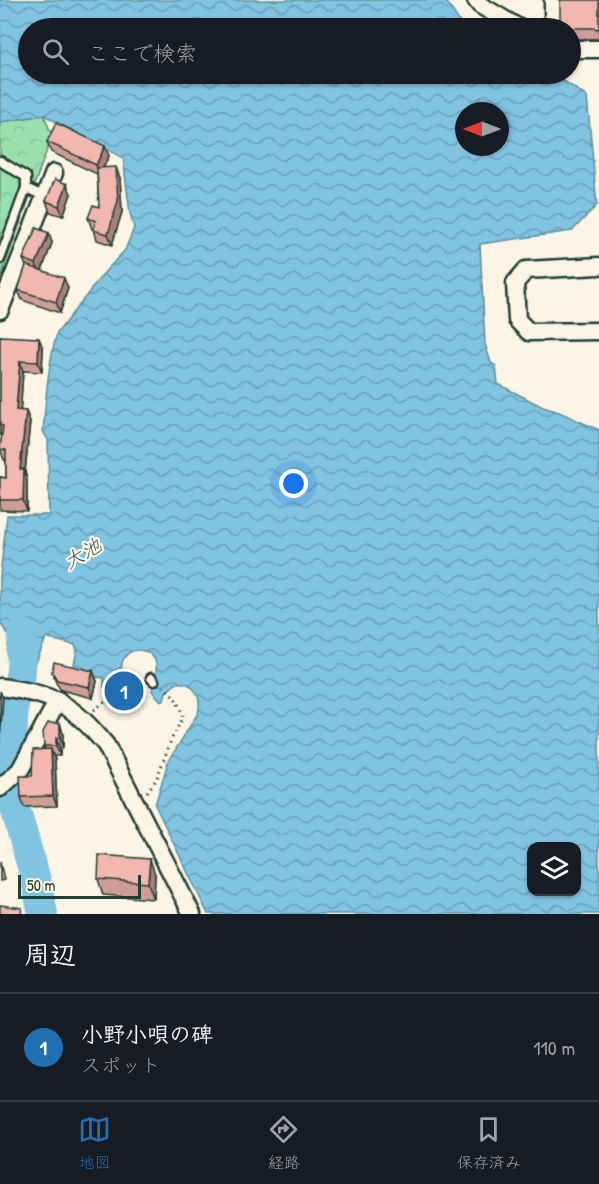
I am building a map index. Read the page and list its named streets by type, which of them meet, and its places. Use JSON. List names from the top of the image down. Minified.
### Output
{"water":["大池"],"scale_bar":"50 m","north":"left","page":{"search":"ここで検索","pins":"1","scale":"50 m","heading":"周辺","list":[{"mark":"1","name":"小野小唄の碑","note":"スポット","value":"110 m"}],"nav":["地図","経路","保存済み"]}}
